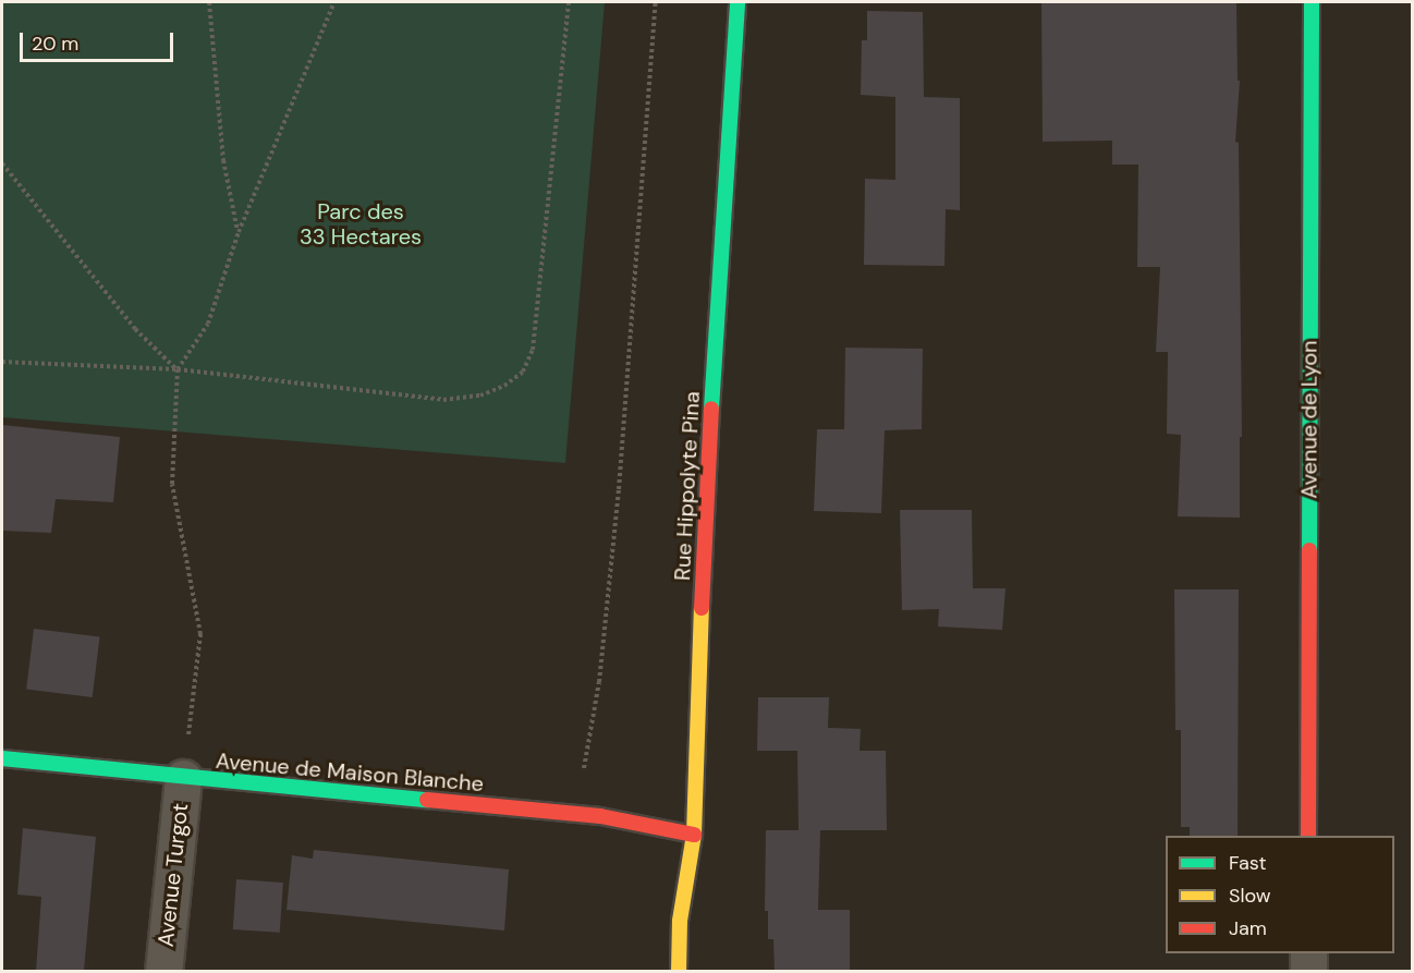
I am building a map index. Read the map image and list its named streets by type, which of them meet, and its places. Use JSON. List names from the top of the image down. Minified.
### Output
{"streets":{"street":["Avenue de Lyon","Rue Hippolyte Pina","Avenue de Maison Blanche","Avenue Turgot"]},"crossings":[["Rue Hippolyte Pina","Avenue de Maison Blanche"],["Avenue de Maison Blanche","Avenue Turgot"]],"parks":["Parc des 33 Hectares"],"legend":["Fast","Slow","Jam"],"scale_bar":"20 m"}
